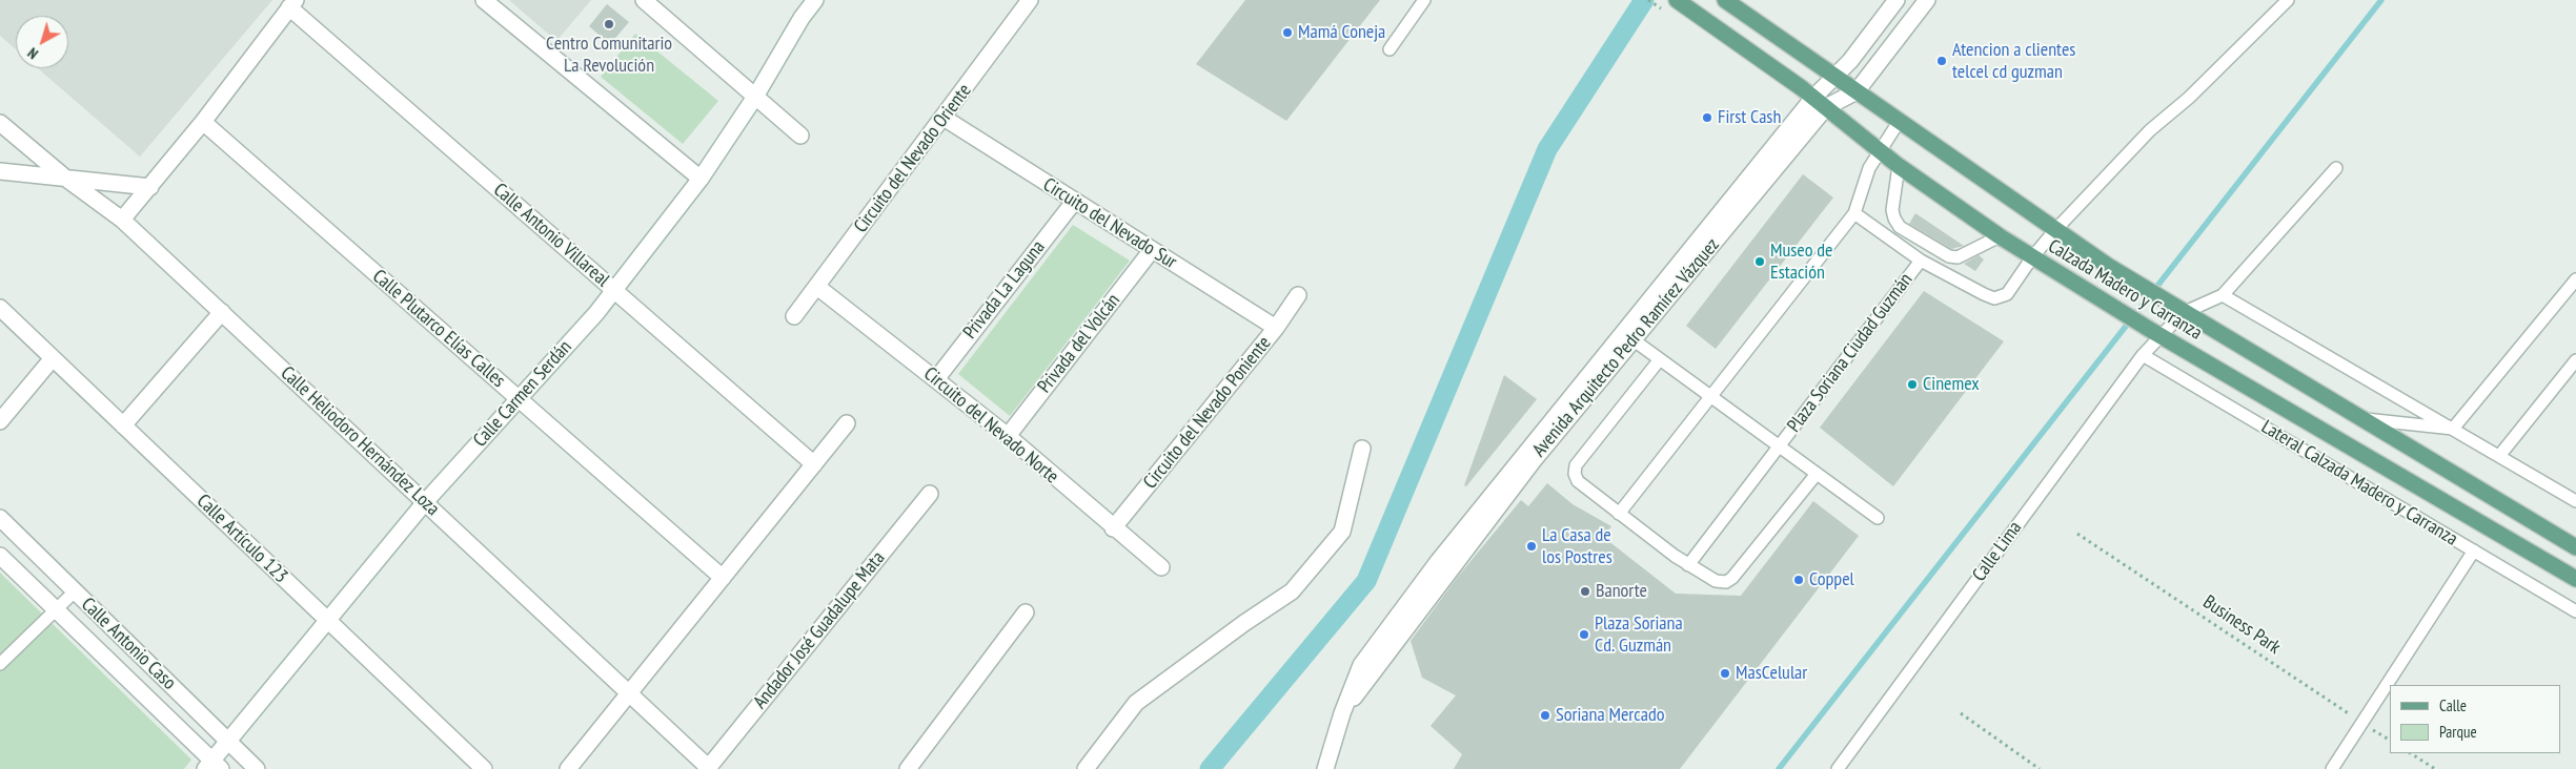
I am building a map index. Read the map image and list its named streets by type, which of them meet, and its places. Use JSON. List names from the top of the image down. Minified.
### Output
{"streets":{"main road":["Calzada Madero y Carranza"],"street":["Circuito del Nevado Oriente","Circuito del Nevado Sur","Calle Antonio Villareal","Privada La Laguna","Calle Plutarco Elías Calles","Privada del Volcán","Avenida Arquitecto Pedro Ramírez Vázquez","Calle Carmen Serdán","Circuito del Nevado Poniente","Circuito del Nevado Norte","Calle Heliodoro Hernández Loza","Calle Artículo 123","Andador José Guadalupe Mata","Calle Antonio Caso"],"lane":["Plaza Soriana Ciudad Guzmán","Lateral Calzada Madero y Carranza","Calle Lima"],"path":["Business Park"]},"crossings":[["Circuito del Nevado Oriente","Circuito del Nevado Sur"],["Circuito del Nevado Oriente","Circuito del Nevado Norte"],["Circuito del Nevado Sur","Privada La Laguna"],["Circuito del Nevado Sur","Privada del Volcán"],["Circuito del Nevado Sur","Circuito del Nevado Poniente"],["Calle Antonio Villareal","Calle Carmen Serdán"],["Privada La Laguna","Circuito del Nevado Norte"],["Calzada Madero y Carranza","Avenida Arquitecto Pedro Ramírez Vázquez"],["Calzada Madero y Carranza","Plaza Soriana Ciudad Guzmán"],["Calzada Madero y Carranza","Calle Lima"],["Calle Plutarco Elías Calles","Calle Carmen Serdán"],["Privada del Volcán","Circuito del Nevado Norte"],["Avenida Arquitecto Pedro Ramírez Vázquez","Plaza Soriana Ciudad Guzmán"],["Calle Carmen Serdán","Calle Heliodoro Hernández Loza"],["Calle Carmen Serdán","Calle Artículo 123"],["Calle Carmen Serdán","Calle Antonio Caso"],["Circuito del Nevado Poniente","Circuito del Nevado Norte"],["Calle Heliodoro Hernández Loza","Andador José Guadalupe Mata"],["Lateral Calzada Madero y Carranza","Calle Lima"]],"places":["Centro Comunitario La Revolución","Mamá Coneja","Atencion a clientes telcel cd guzman","First Cash","Museo de Estación","Cinemex","La Casa de los Postres","Coppel","Banorte","Plaza Soriana Cd. Guzmán","MasCelular","Soriana Mercado"],"legend":["Calle","Parque"],"north":"bottom left"}
